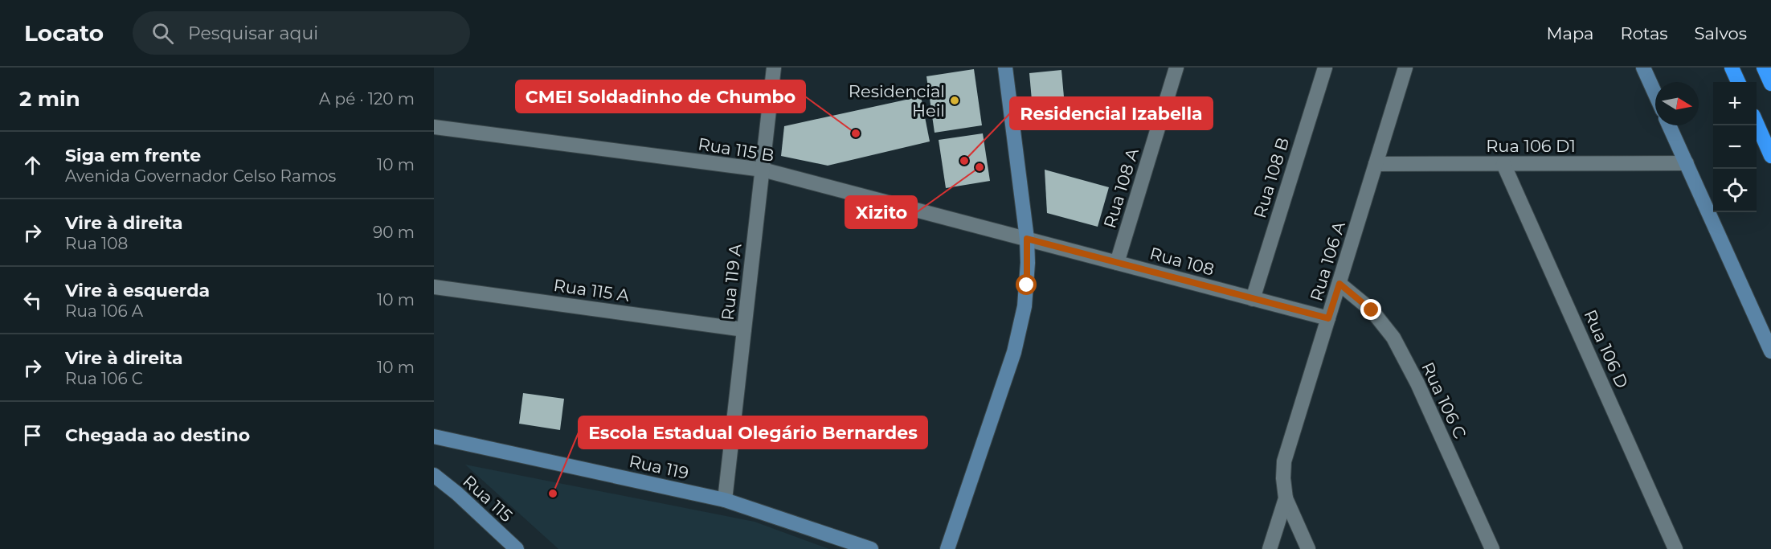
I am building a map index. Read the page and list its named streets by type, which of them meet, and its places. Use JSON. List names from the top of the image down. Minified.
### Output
{"streets":{"main road":["Rua 119","Rua 115"],"street":["Rua 106 D1","Rua 115 B","Rua 108 B","Rua 108 A","Rua 108","Rua 106 A","Rua 119 A","Rua 115 A","Rua 106 D","Rua 106 C"]},"crossings":[["Rua 106 D1","Rua 106 A"],["Rua 106 D1","Rua 106 D"],["Rua 115 B","Rua 108"],["Rua 115 B","Rua 119 A"],["Rua 108 B","Rua 108"],["Rua 108 A","Rua 108"],["Rua 108","Rua 106 A"],["Rua 106 A","Rua 106 C"],["Rua 119 A","Rua 115 A"],["Rua 119 A","Rua 119"]],"places":["Residencial Heil","CMEI Soldadinho de Chumbo","Residencial Izabella","Xizito","Escola Estadual Olegário Bernardes"],"north":"right","page":{"header":"Locato","search":"Pesquisar aqui","nav":["Mapa","Rotas","Salvos"],"heading":["2 min","A pé · 120 m"],"map_buttons":["+","−"],"list":[["Siga em frente","Avenida Governador Celso Ramos","10 m"],["Vire à direita","Rua 108","90 m"],["Vire à esquerda","Rua 106 A","10 m"],["Vire à direita","Rua 106 C","10 m"],"Chegada ao destino"]}}
